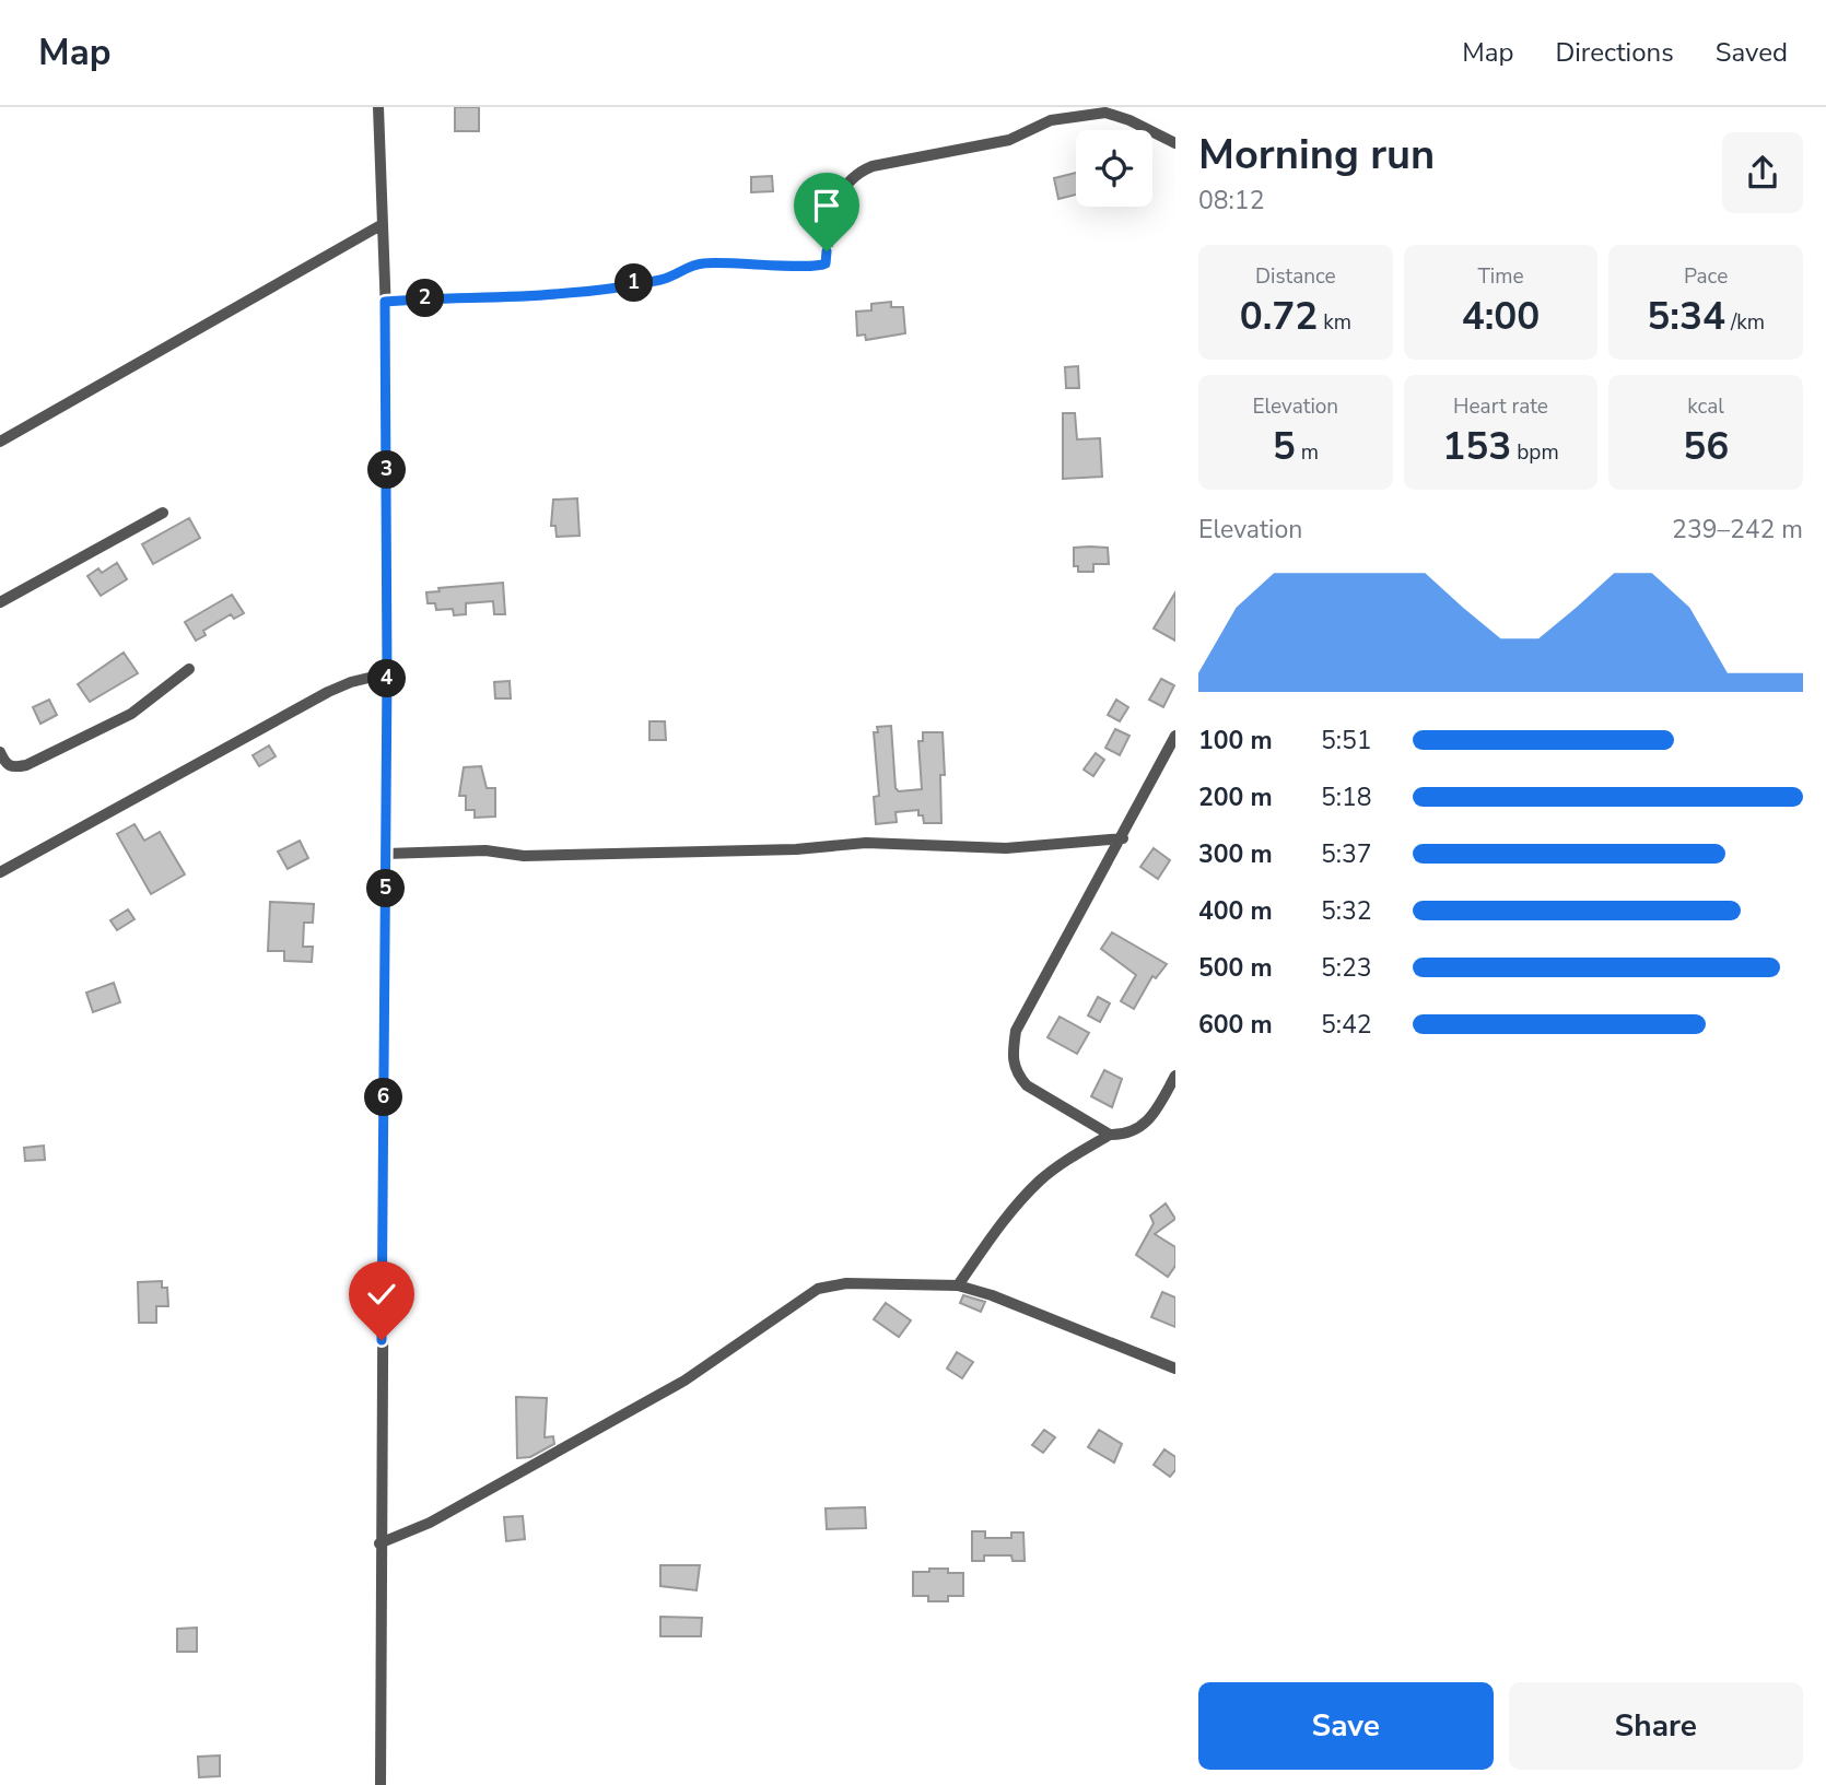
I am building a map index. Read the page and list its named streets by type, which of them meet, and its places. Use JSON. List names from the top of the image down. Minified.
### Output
{"page":{"header":"Map","nav":["Map","Directions","Saved"],"heading":["Morning run","08:12"],"stats":[["Distance","0.72 km"],["Time","4:00"],["Pace","5:34 /km"],["Elevation","5 m"],["Heart rate","153 bpm"],["kcal","56"]],"pins":["1","2","3","4","5","6"],"chart":["Elevation","239–242 m"],"list":[{"name":"100 m","note":"5:51"},{"name":"200 m","note":"5:18"},{"name":"300 m","note":"5:37"},{"name":"400 m","note":"5:32"},{"name":"500 m","note":"5:23"},{"name":"600 m","note":"5:42"}],"buttons":["Save","Share"]}}
